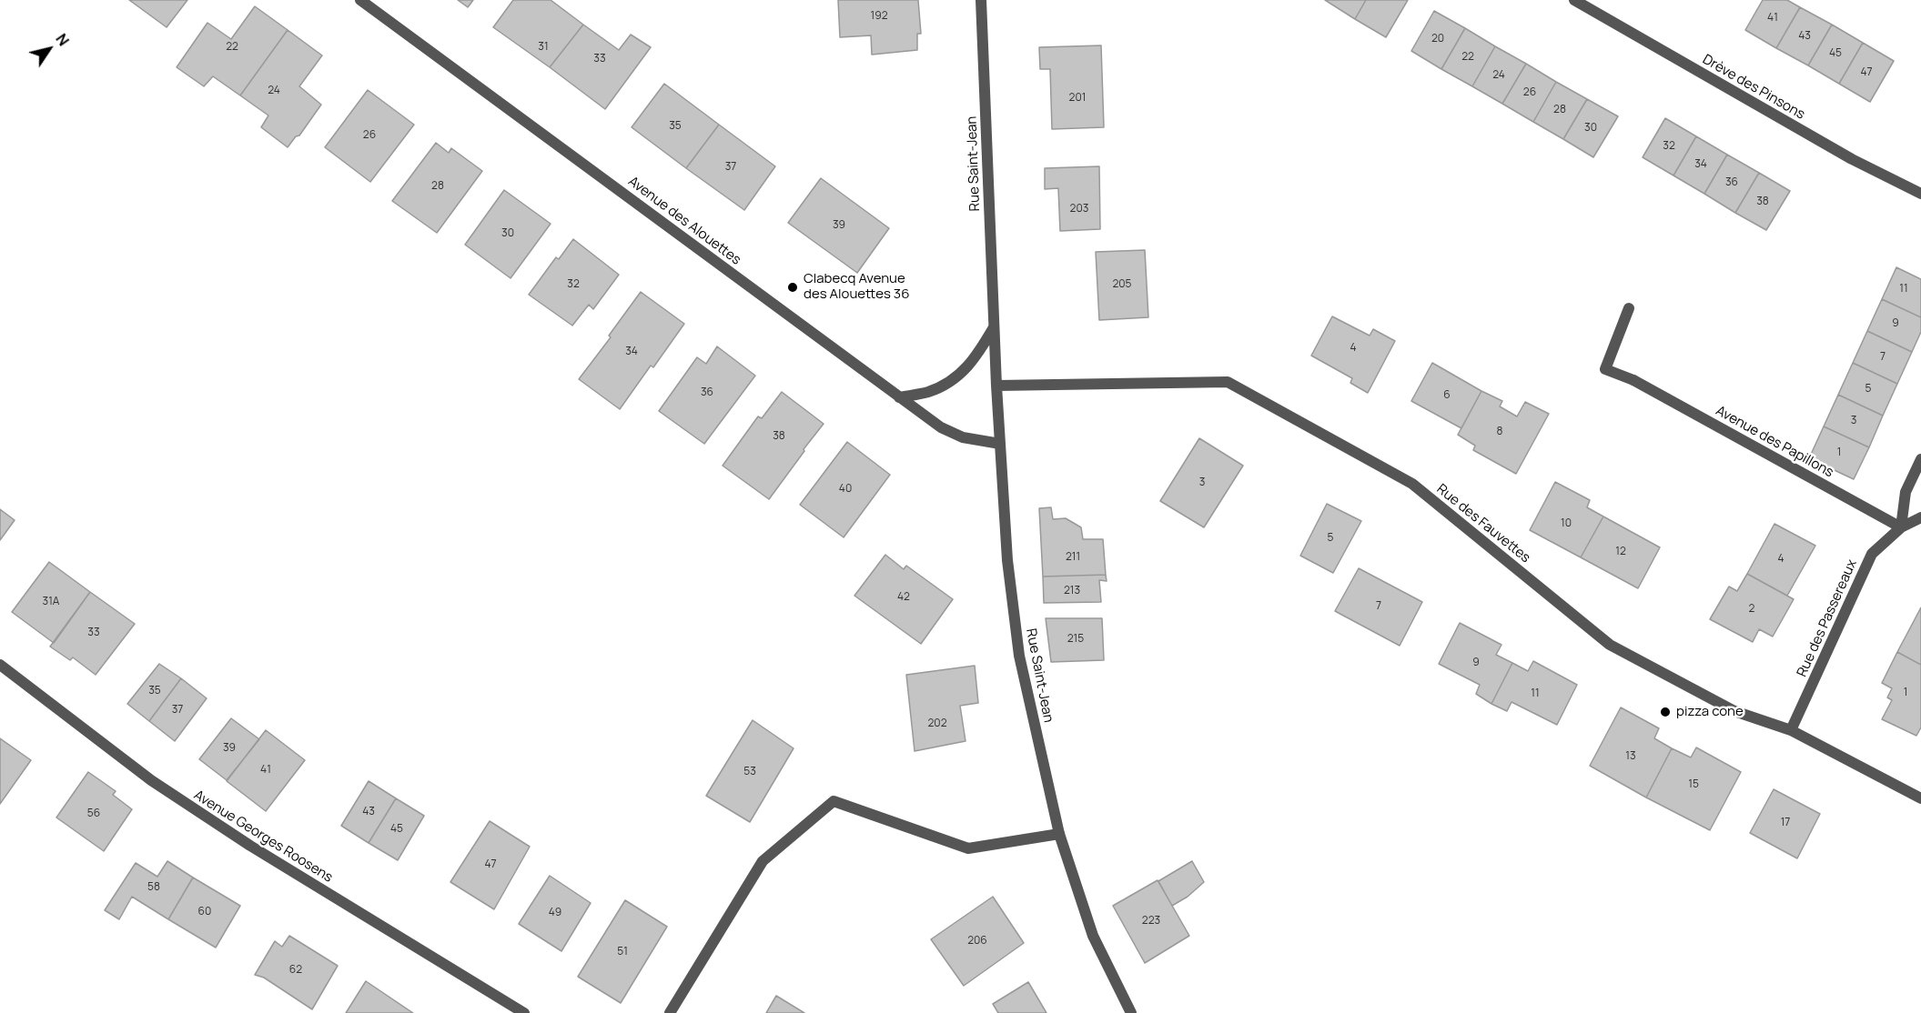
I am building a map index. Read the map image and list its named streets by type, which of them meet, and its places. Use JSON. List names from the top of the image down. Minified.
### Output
{"streets":{"street":["Drève des Pinsons","Rue Saint-Jean","Avenue des Alouettes","Avenue des Papillons","Rue des Fauvettes","Rue des Passereaux","Avenue Georges Roosens"]},"crossings":[["Rue Saint-Jean","Avenue des Alouettes"],["Rue Saint-Jean","Rue des Fauvettes"],["Avenue des Papillons","Rue des Passereaux"],["Rue des Fauvettes","Rue des Passereaux"]],"places":["Clabecq Avenue des Alouettes 36","pizza cone"],"house_numbers":["192","41","43","20","22","31","45","22","33","47","24","24","26","201","28","35","30","26","32","34","37","36","28","38","203","39","30","32","205","11","9","4","34","7","5","36","6","3","8","38","1","3","40","10","5","12","211","4","213","42","31A","7","2","33","215","9","35","1","11","37","202","39","13","41","53","15","43","56","17","45","47","58","60","49","223","206","51","62"],"north":"top right"}
